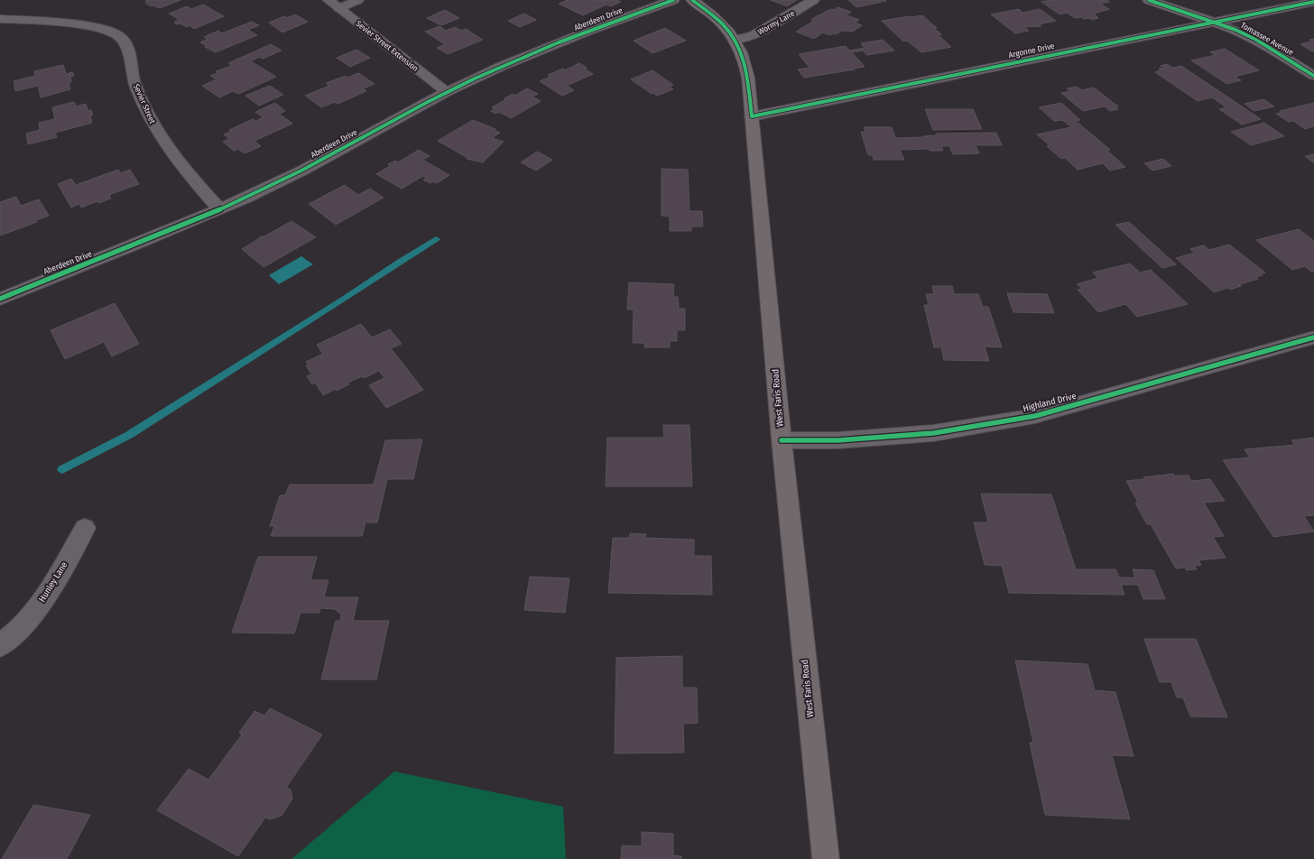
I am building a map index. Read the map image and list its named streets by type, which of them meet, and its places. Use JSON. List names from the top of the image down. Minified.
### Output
{"streets":{"main road":["West Faris Road"],"street":["Aberdeen Drive","Wormy Lane","Tomassee Avenue","Sevier Street Extension","Argonne Drive","Sevier Street","Highland Drive","Hunley Lane"]},"crossings":[["Aberdeen Drive","Sevier Street Extension"],["Aberdeen Drive","Sevier Street"],["Wormy Lane","West Faris Road"],["Tomassee Avenue","Argonne Drive"],["Argonne Drive","West Faris Road"],["West Faris Road","Highland Drive"]]}
